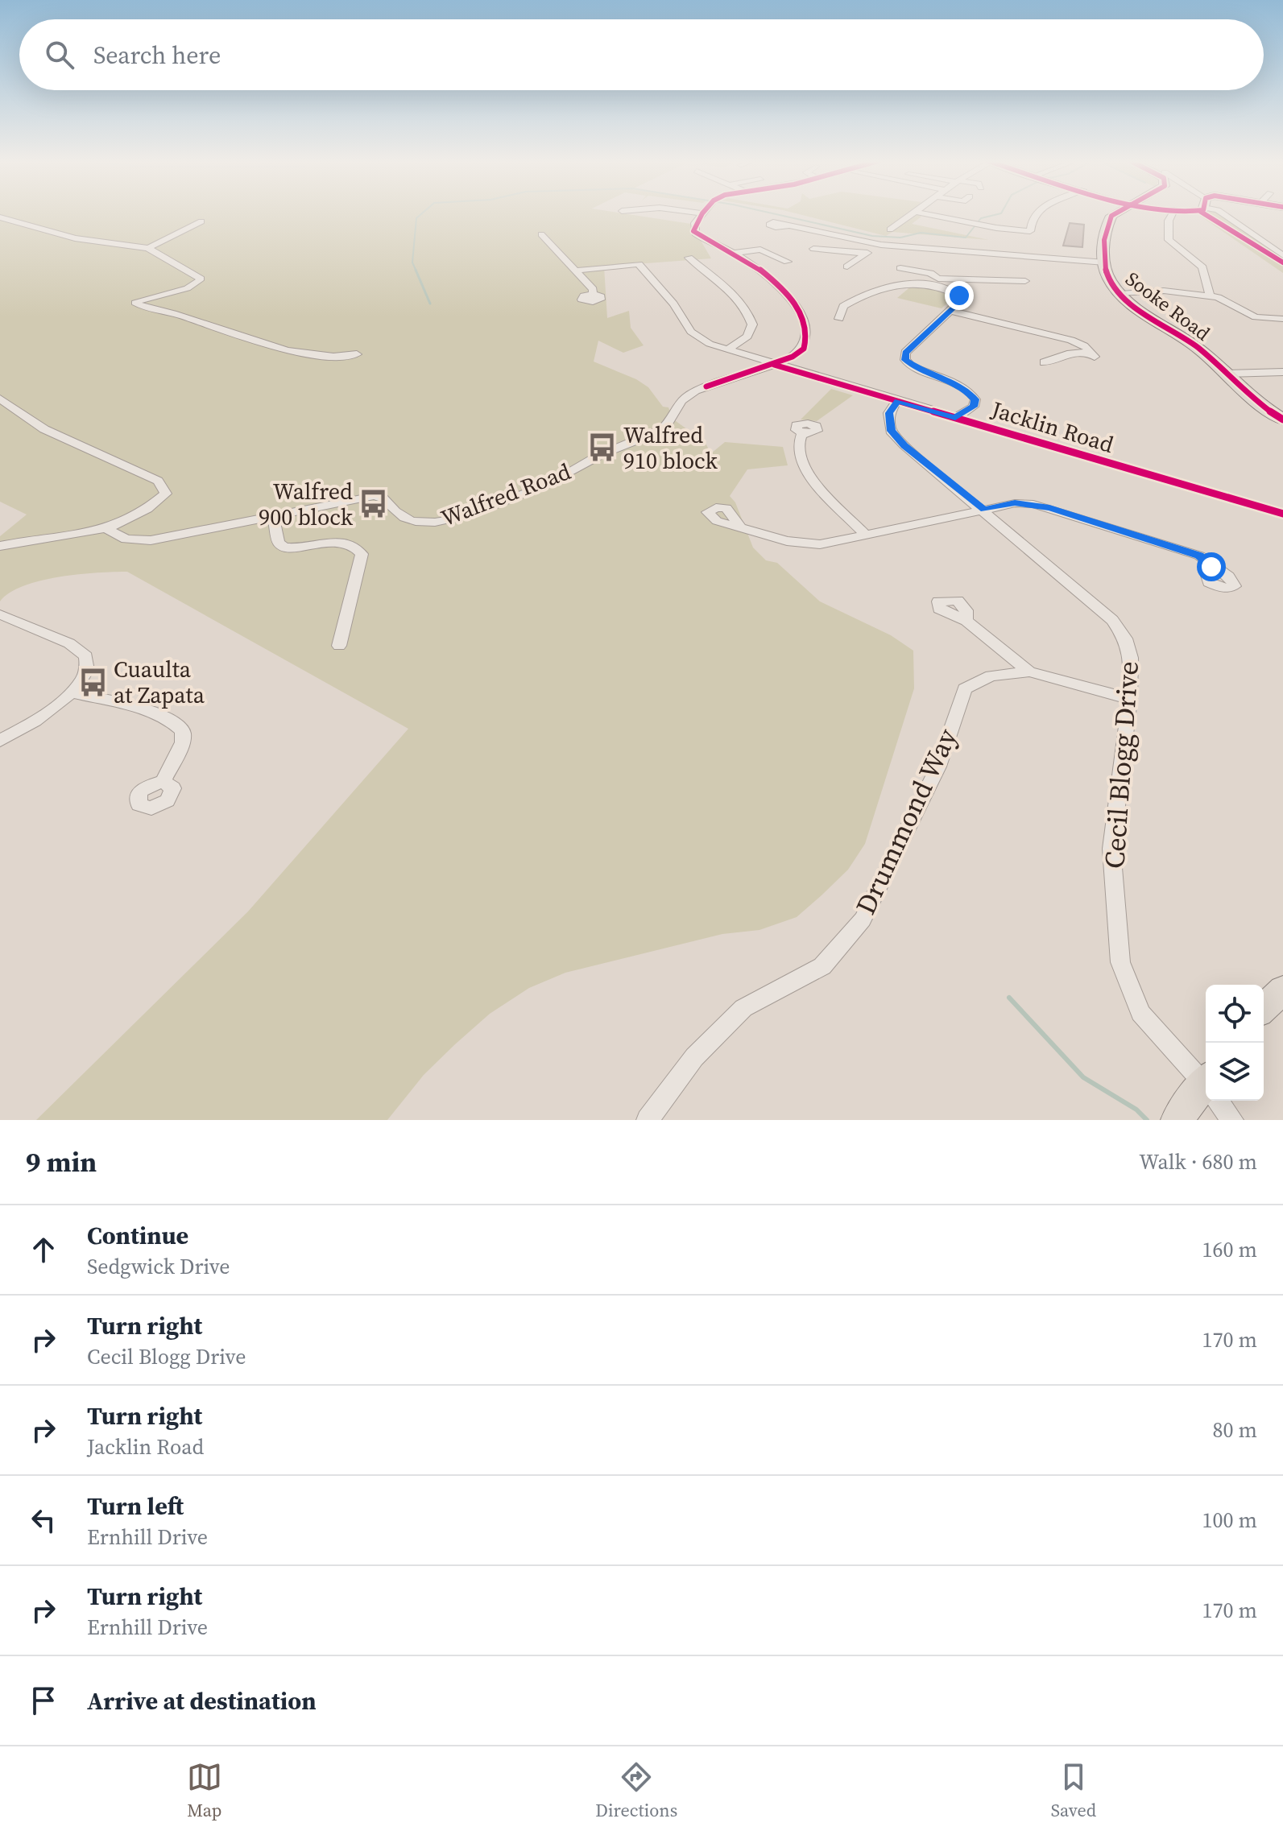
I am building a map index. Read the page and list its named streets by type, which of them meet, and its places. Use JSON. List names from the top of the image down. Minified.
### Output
{"streets":{"main road":["Sooke Road"],"street":["Jacklin Road","Walfred Road","Cecil Blogg Drive","Drummond Way"]},"crossings":[["Jacklin Road","Walfred Road"],["Jacklin Road","Cecil Blogg Drive"]],"places":{"bus stop":["Walfred 910 block","Walfred 900 block","Cuaulta at Zapata"]},"page":{"search":"Search here","heading":["9 min","Walk · 680 m"],"list":[["Continue","Sedgwick Drive","160 m"],["Turn right","Cecil Blogg Drive","170 m"],["Turn right","Jacklin Road","80 m"],["Turn left","Ernhill Drive","100 m"],["Turn right","Ernhill Drive","170 m"],"Arrive at destination"],"nav":["Map","Directions","Saved"]}}
